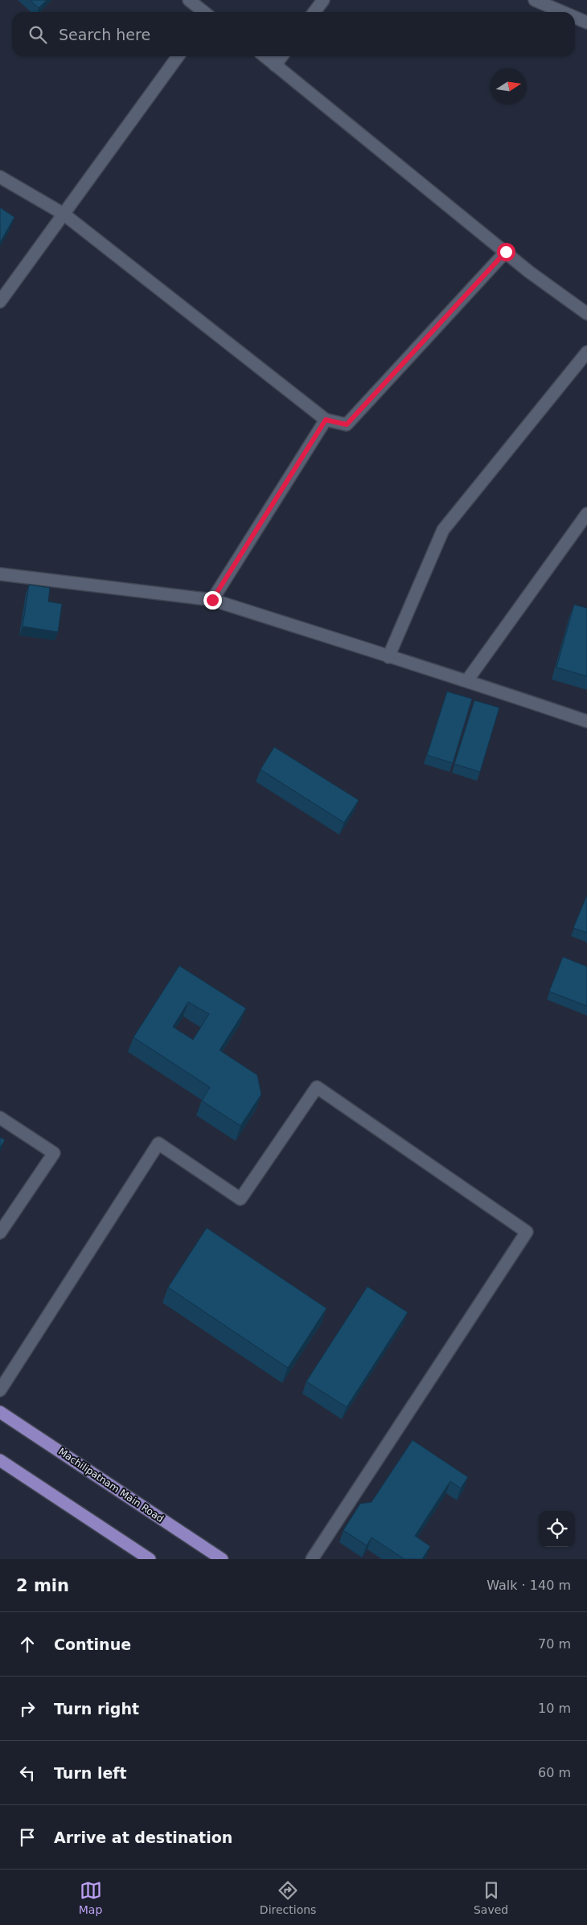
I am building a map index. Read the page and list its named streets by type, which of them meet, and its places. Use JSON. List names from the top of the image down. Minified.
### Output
{"streets":{"main road":["Machilipatnam Main Road"]},"north":"right","page":{"search":"Search here","heading":["2 min","Walk · 140 m"],"list":[["Continue","70 m"],["Turn right","10 m"],["Turn left","60 m"],"Arrive at destination"],"nav":["Map","Directions","Saved"]}}
